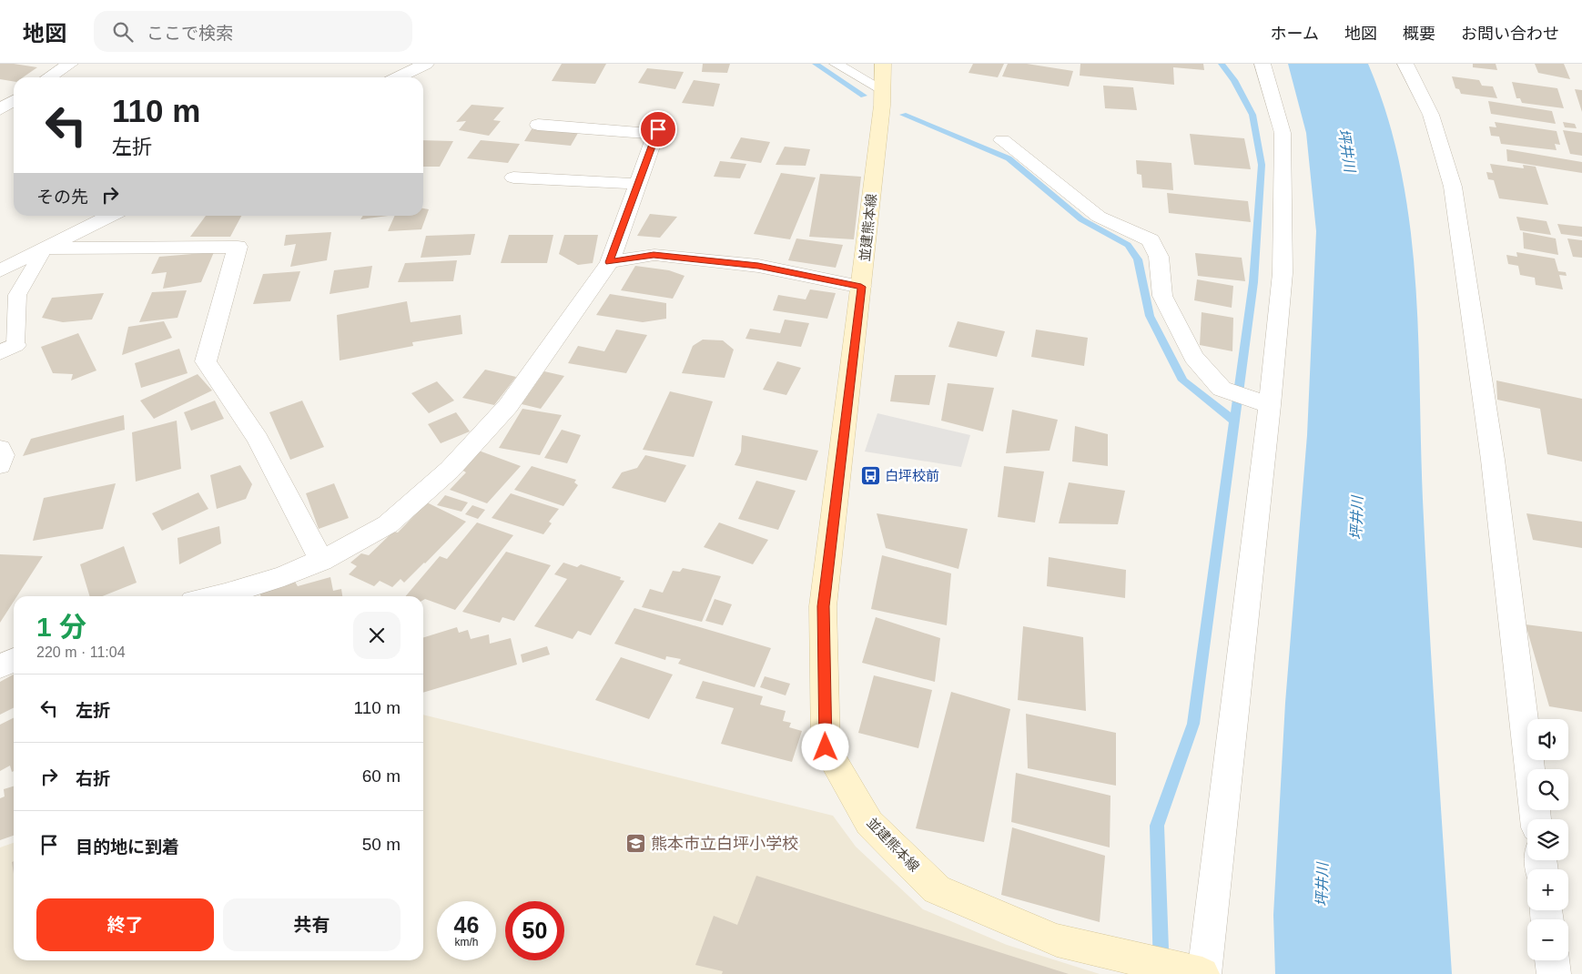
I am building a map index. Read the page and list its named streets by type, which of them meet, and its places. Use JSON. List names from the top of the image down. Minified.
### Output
{"streets":{"main road":["並建熊本線"]},"water":["坪井川"],"places":{"bus stop":["白坪校前"],"school or university":["熊本市立白坪小学校"]},"page":{"header":"地図","search":"ここで検索","nav":["ホーム","地図","概要","お問い合わせ"],"turn":["110 m","左折"],"then":"その先","heading":["1 分","220 m · 11:04"],"list":[{"name":"左折","value":"110 m"},{"name":"右折","value":"60 m"},{"name":"目的地に到着","value":"50 m"}],"map_buttons":["+","−"],"buttons":["終了","共有"],"speed":"46 km/h","limit":"50"}}
